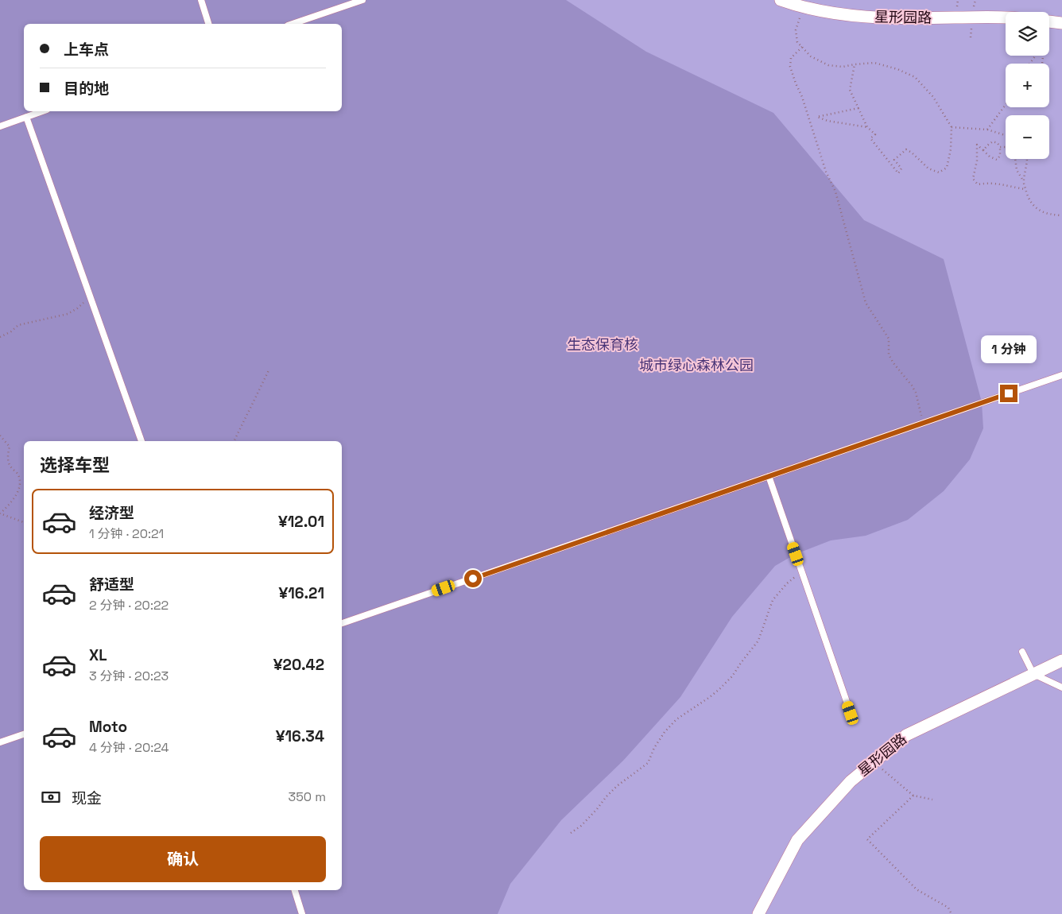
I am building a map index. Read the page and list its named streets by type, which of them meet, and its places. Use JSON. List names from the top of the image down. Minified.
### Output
{"streets":{"street":["星形园路"]},"parks":["生态保育核","城市绿心森林公园"],"page":{"map_buttons":["+","−"],"banner":["上车点","目的地"],"bubble":"1 分钟","heading":"选择车型","list":[{"name":"经济型","note":"1 分钟 · 20:21","value":"¥12.01"},{"name":"舒适型","note":"2 分钟 · 20:22","value":"¥16.21"},{"name":"XL","note":"3 分钟 · 20:23","value":"¥20.42"},{"name":"Moto","note":"4 分钟 · 20:24","value":"¥16.34"}],"pay":["现金","350 m"],"buttons":"确认"}}
